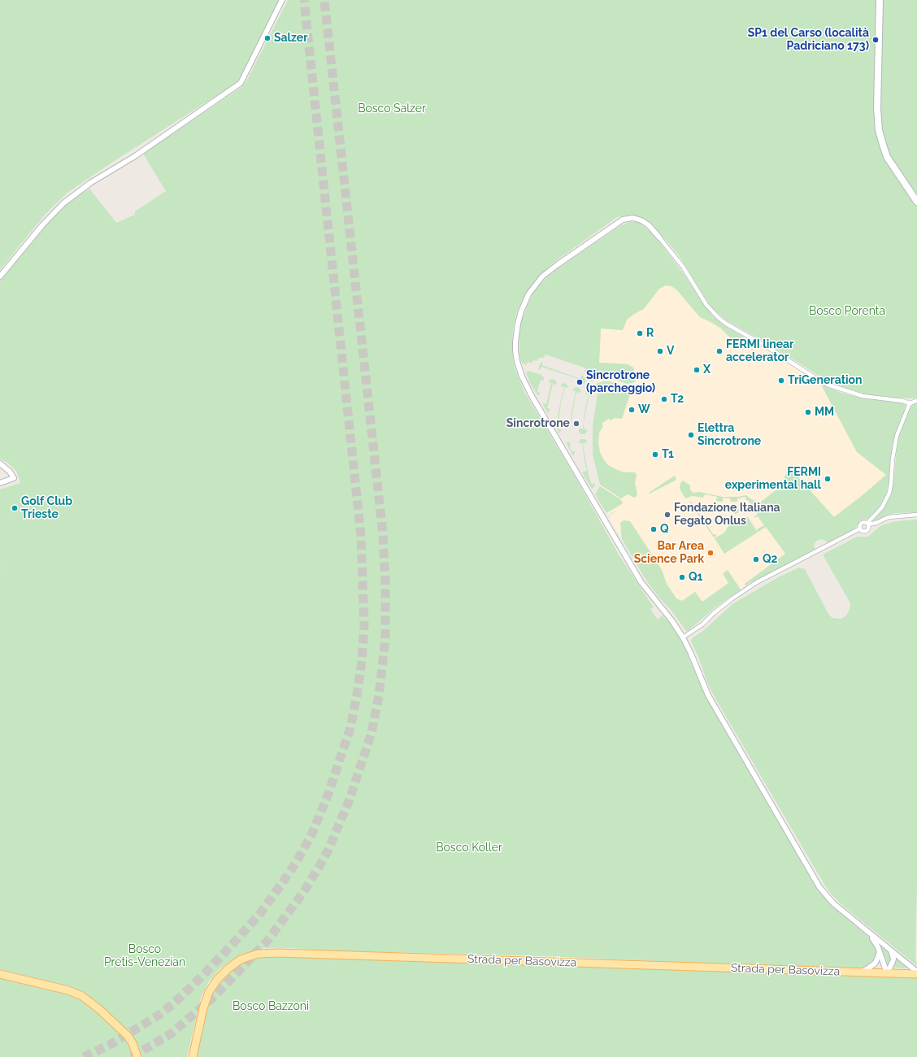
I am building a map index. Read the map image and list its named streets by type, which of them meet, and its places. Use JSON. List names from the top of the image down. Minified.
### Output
{"streets":{"main road":["Strada per Basovizza"]},"parks":["Bosco Salzer","Bosco Porenta","Bosco Koller","Bosco Pretis-Venezian","Bosco Bazzoni"],"places":["Salzer","SP1 del Carso (località Padriciano 173)","R","V","FERMI linear accelerator","X","TriGeneration","Sincrotrone (parcheggio)","T2","W","MM","Sincrotrone","Elettra Sincrotrone","T1","FERMI experimental hall","Golf Club Trieste","Fondazione Italiana Fegato Onlus","Q","Bar Area Science Park","Q2","Q1"]}
